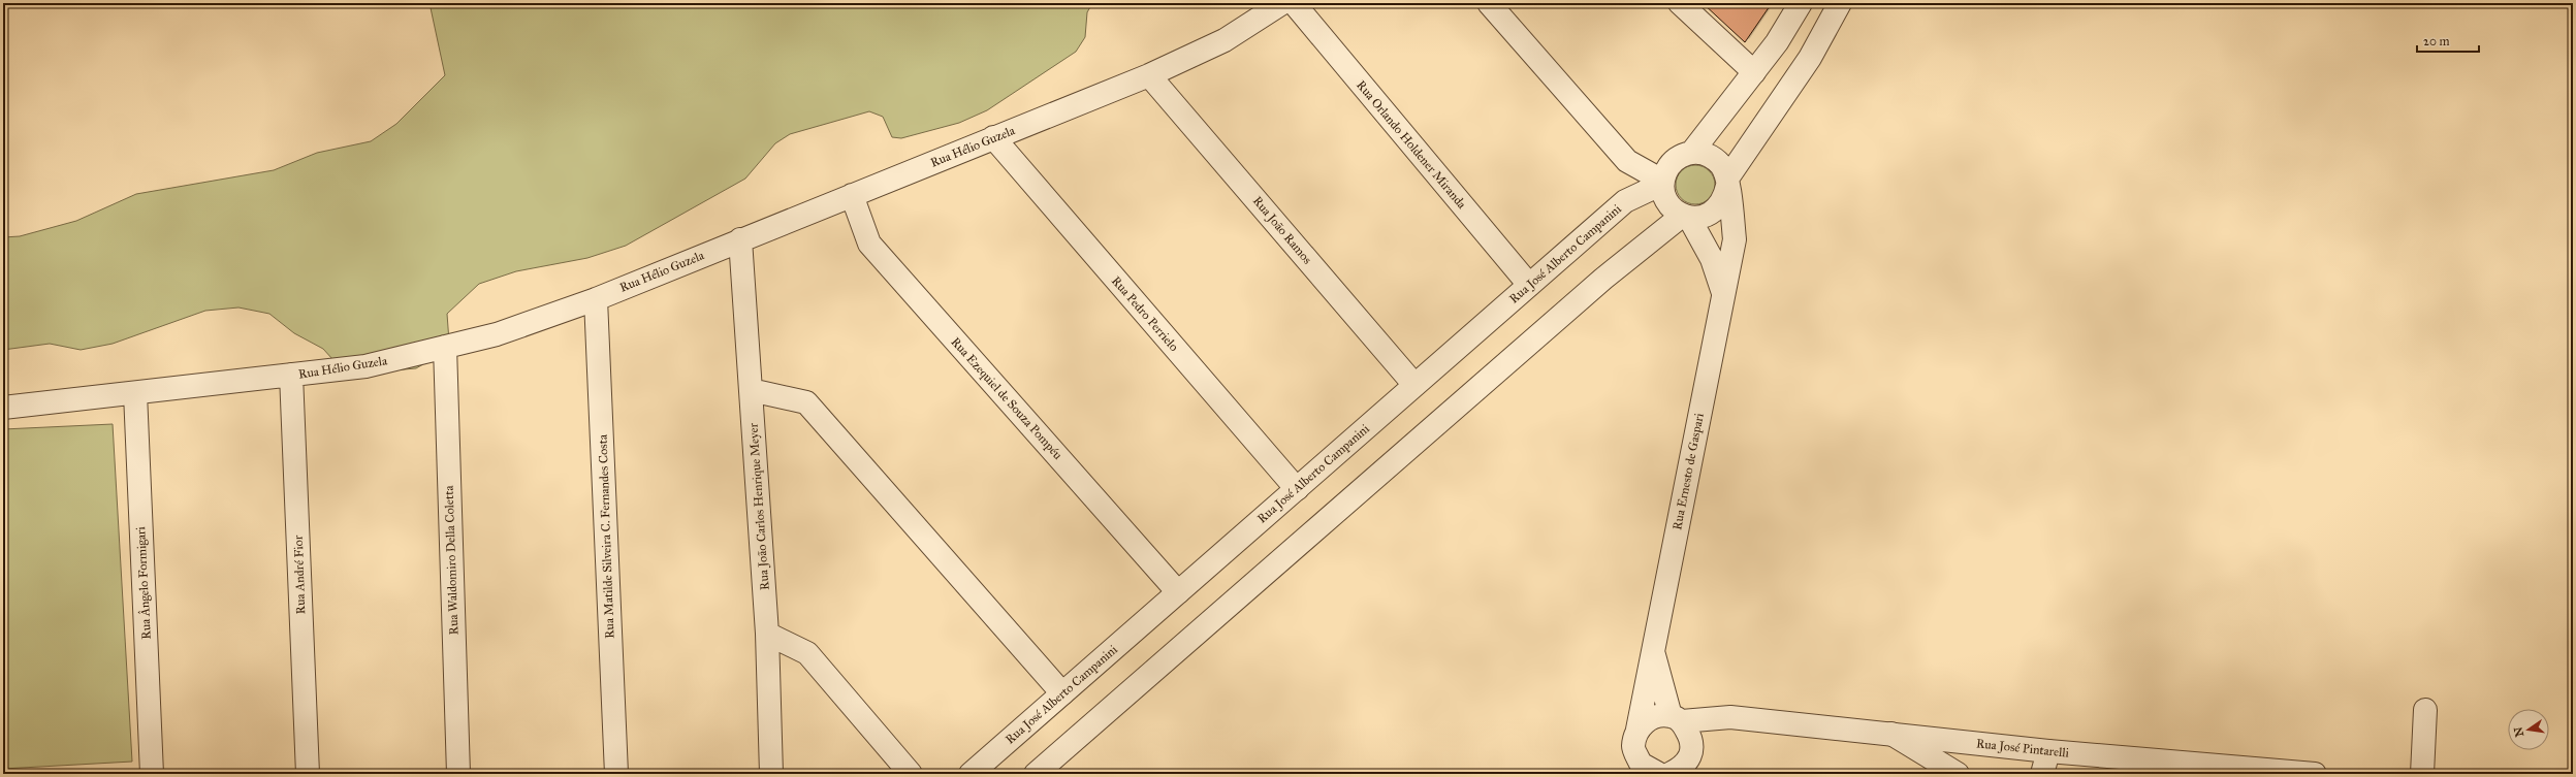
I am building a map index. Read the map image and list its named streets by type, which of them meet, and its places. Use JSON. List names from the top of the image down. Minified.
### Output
{"streets":{"street":["Rua Orlando Holdener Miranda","Rua Hélio Guzela","Rua João Ramos","Rua José Alberto Campanini","Rua Pedro Perrielo","Rua Ezequiel de Souza Pompéu","Rua Ernesto de Gaspari","Rua João Carlos Henrique Meyer","Rua Matilde Silveira C. Fernandes Costa","Rua Waldomiro Della Coletta","Rua André Fior","Rua Ângelo Formigari","Rua José Pintarelli"]},"crossings":[["Rua Orlando Holdener Miranda","Rua José Alberto Campanini"],["Rua Hélio Guzela","Rua João Ramos"],["Rua Hélio Guzela","Rua Pedro Perrielo"],["Rua Hélio Guzela","Rua Ezequiel de Souza Pompéu"],["Rua Hélio Guzela","Rua João Carlos Henrique Meyer"],["Rua Hélio Guzela","Rua Matilde Silveira C. Fernandes Costa"],["Rua Hélio Guzela","Rua Waldomiro Della Coletta"],["Rua Hélio Guzela","Rua André Fior"],["Rua Hélio Guzela","Rua Ângelo Formigari"],["Rua João Ramos","Rua José Alberto Campanini"],["Rua José Alberto Campanini","Rua Pedro Perrielo"],["Rua José Alberto Campanini","Rua Ezequiel de Souza Pompéu"],["Rua José Alberto Campanini","Rua Ernesto de Gaspari"],["Rua Ernesto de Gaspari","Rua José Pintarelli"]],"scale_bar":"20 m","north":"left"}
